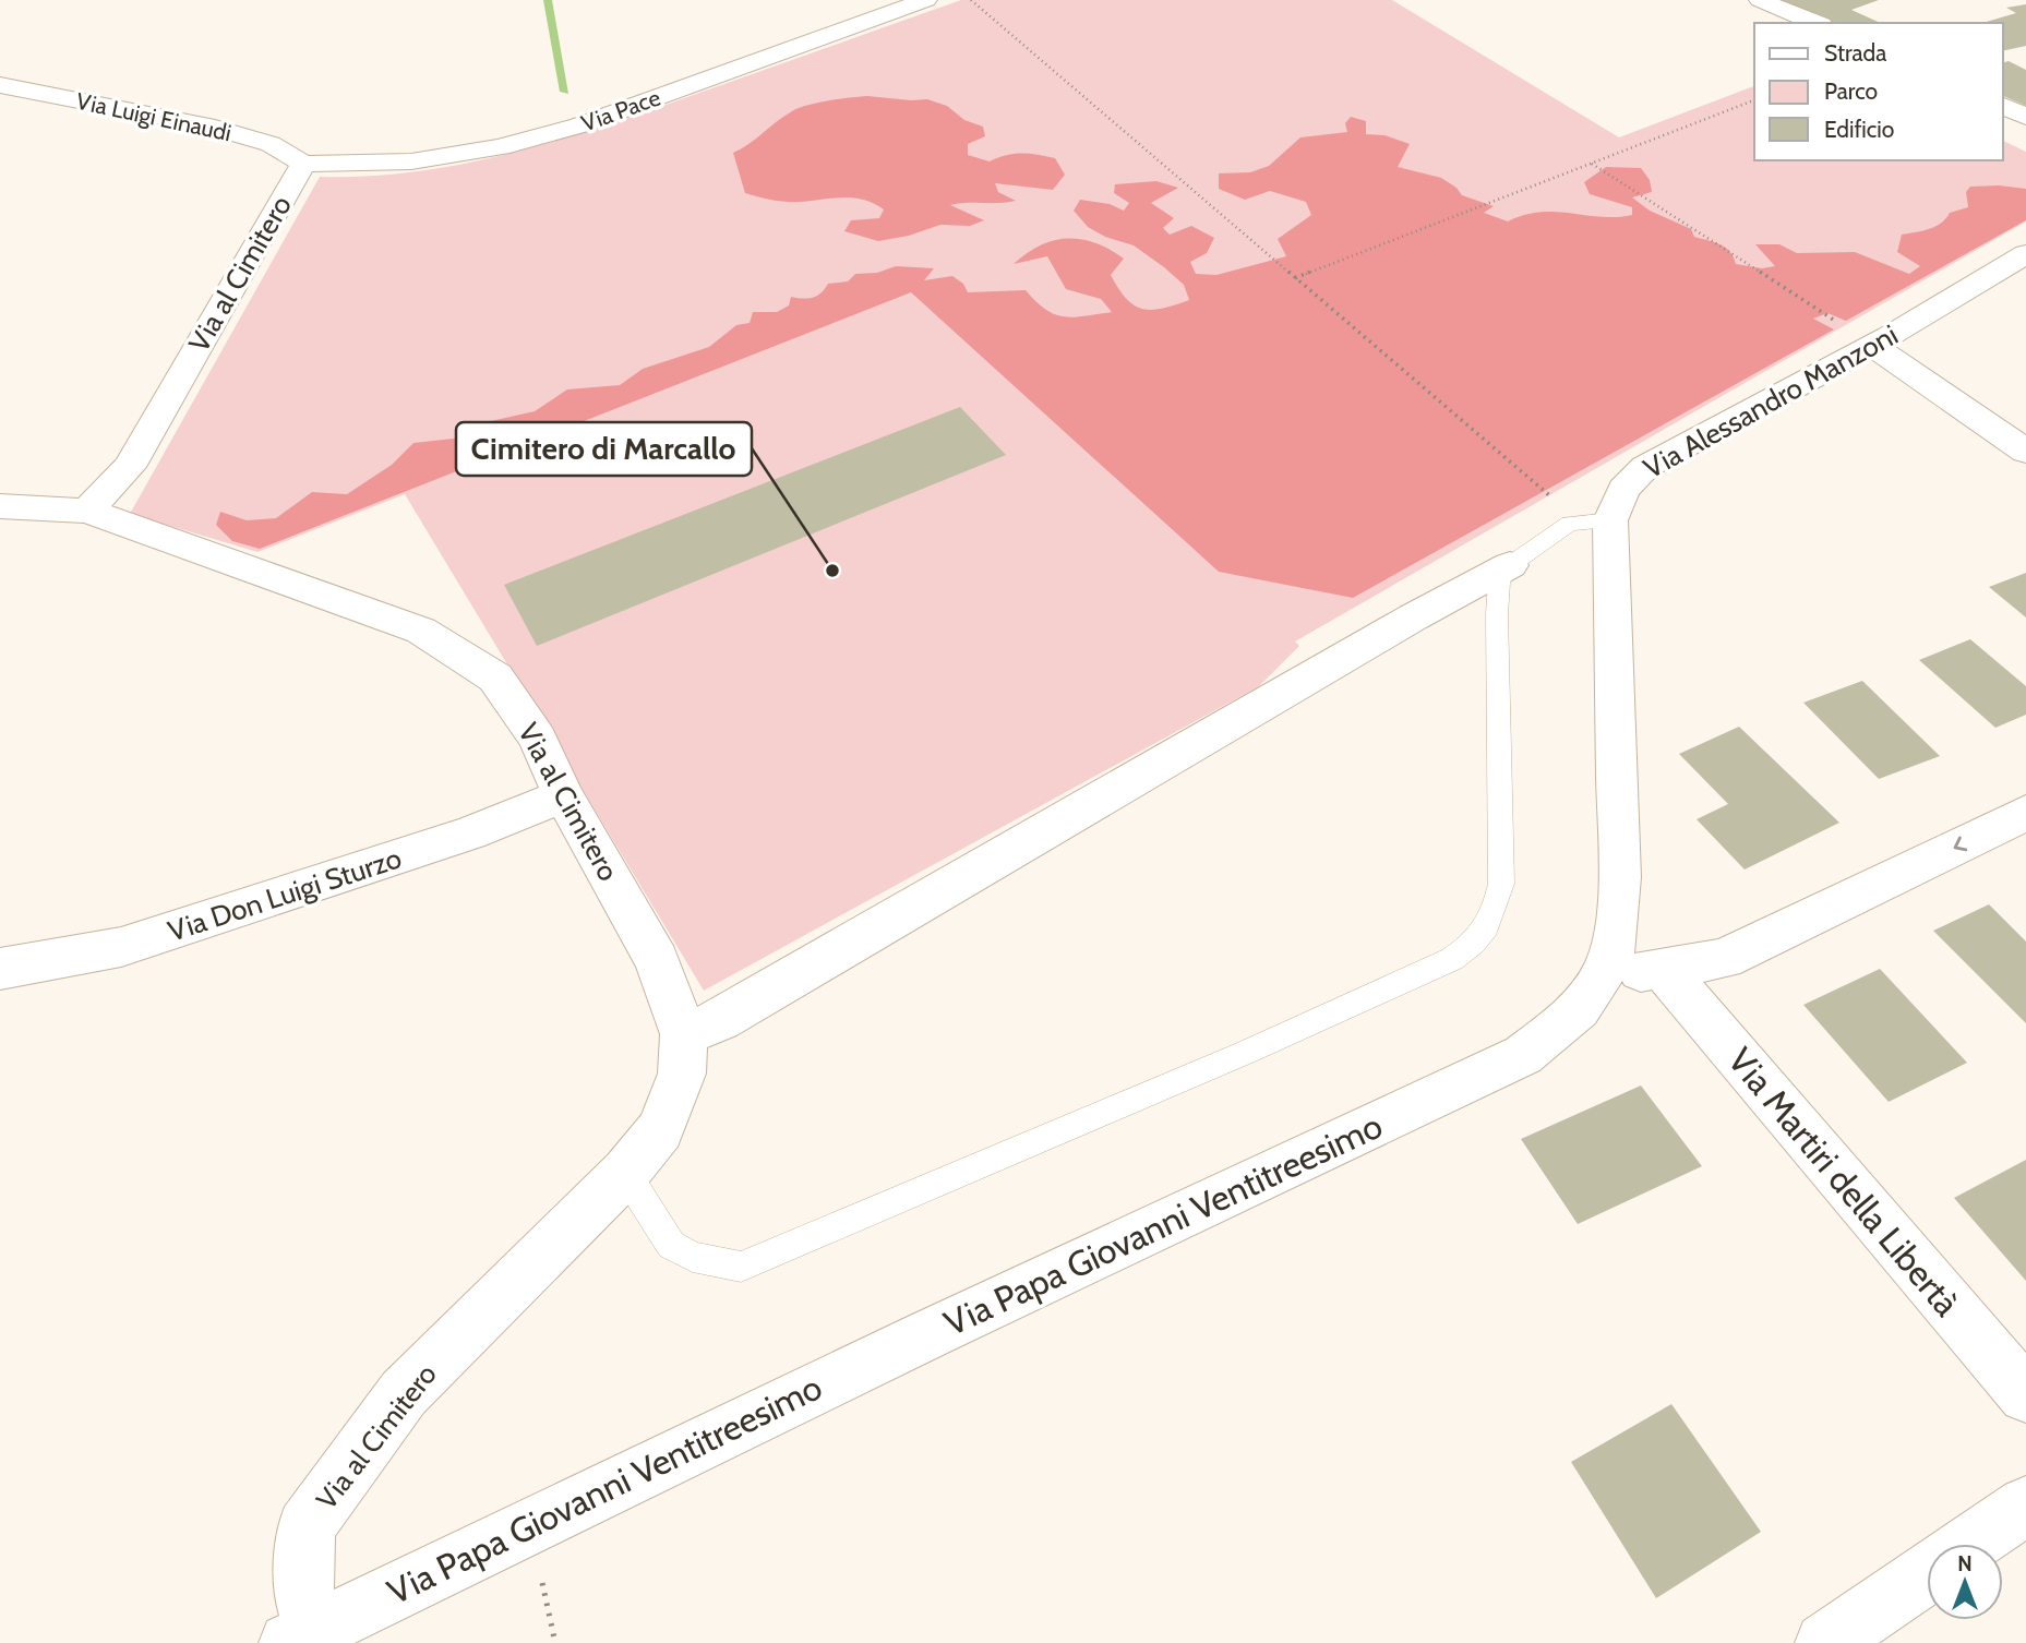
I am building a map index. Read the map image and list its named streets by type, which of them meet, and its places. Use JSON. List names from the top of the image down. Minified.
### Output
{"streets":{"street":["Via Pace","Via Luigi Einaudi","Via al Cimitero","Via Alessandro Manzoni","Via Don Luigi Sturzo","Via Martiri della Libertà","Via Papa Giovanni Ventitreesimo"]},"crossings":[["Via Pace","Via Luigi Einaudi"],["Via Pace","Via al Cimitero"],["Via Luigi Einaudi","Via al Cimitero"],["Via al Cimitero","Via Don Luigi Sturzo"],["Via al Cimitero","Via Papa Giovanni Ventitreesimo"],["Via Alessandro Manzoni","Via Papa Giovanni Ventitreesimo"]],"places":["Cimitero di Marcallo"],"legend":["Strada","Parco","Edificio"],"north":"top"}
